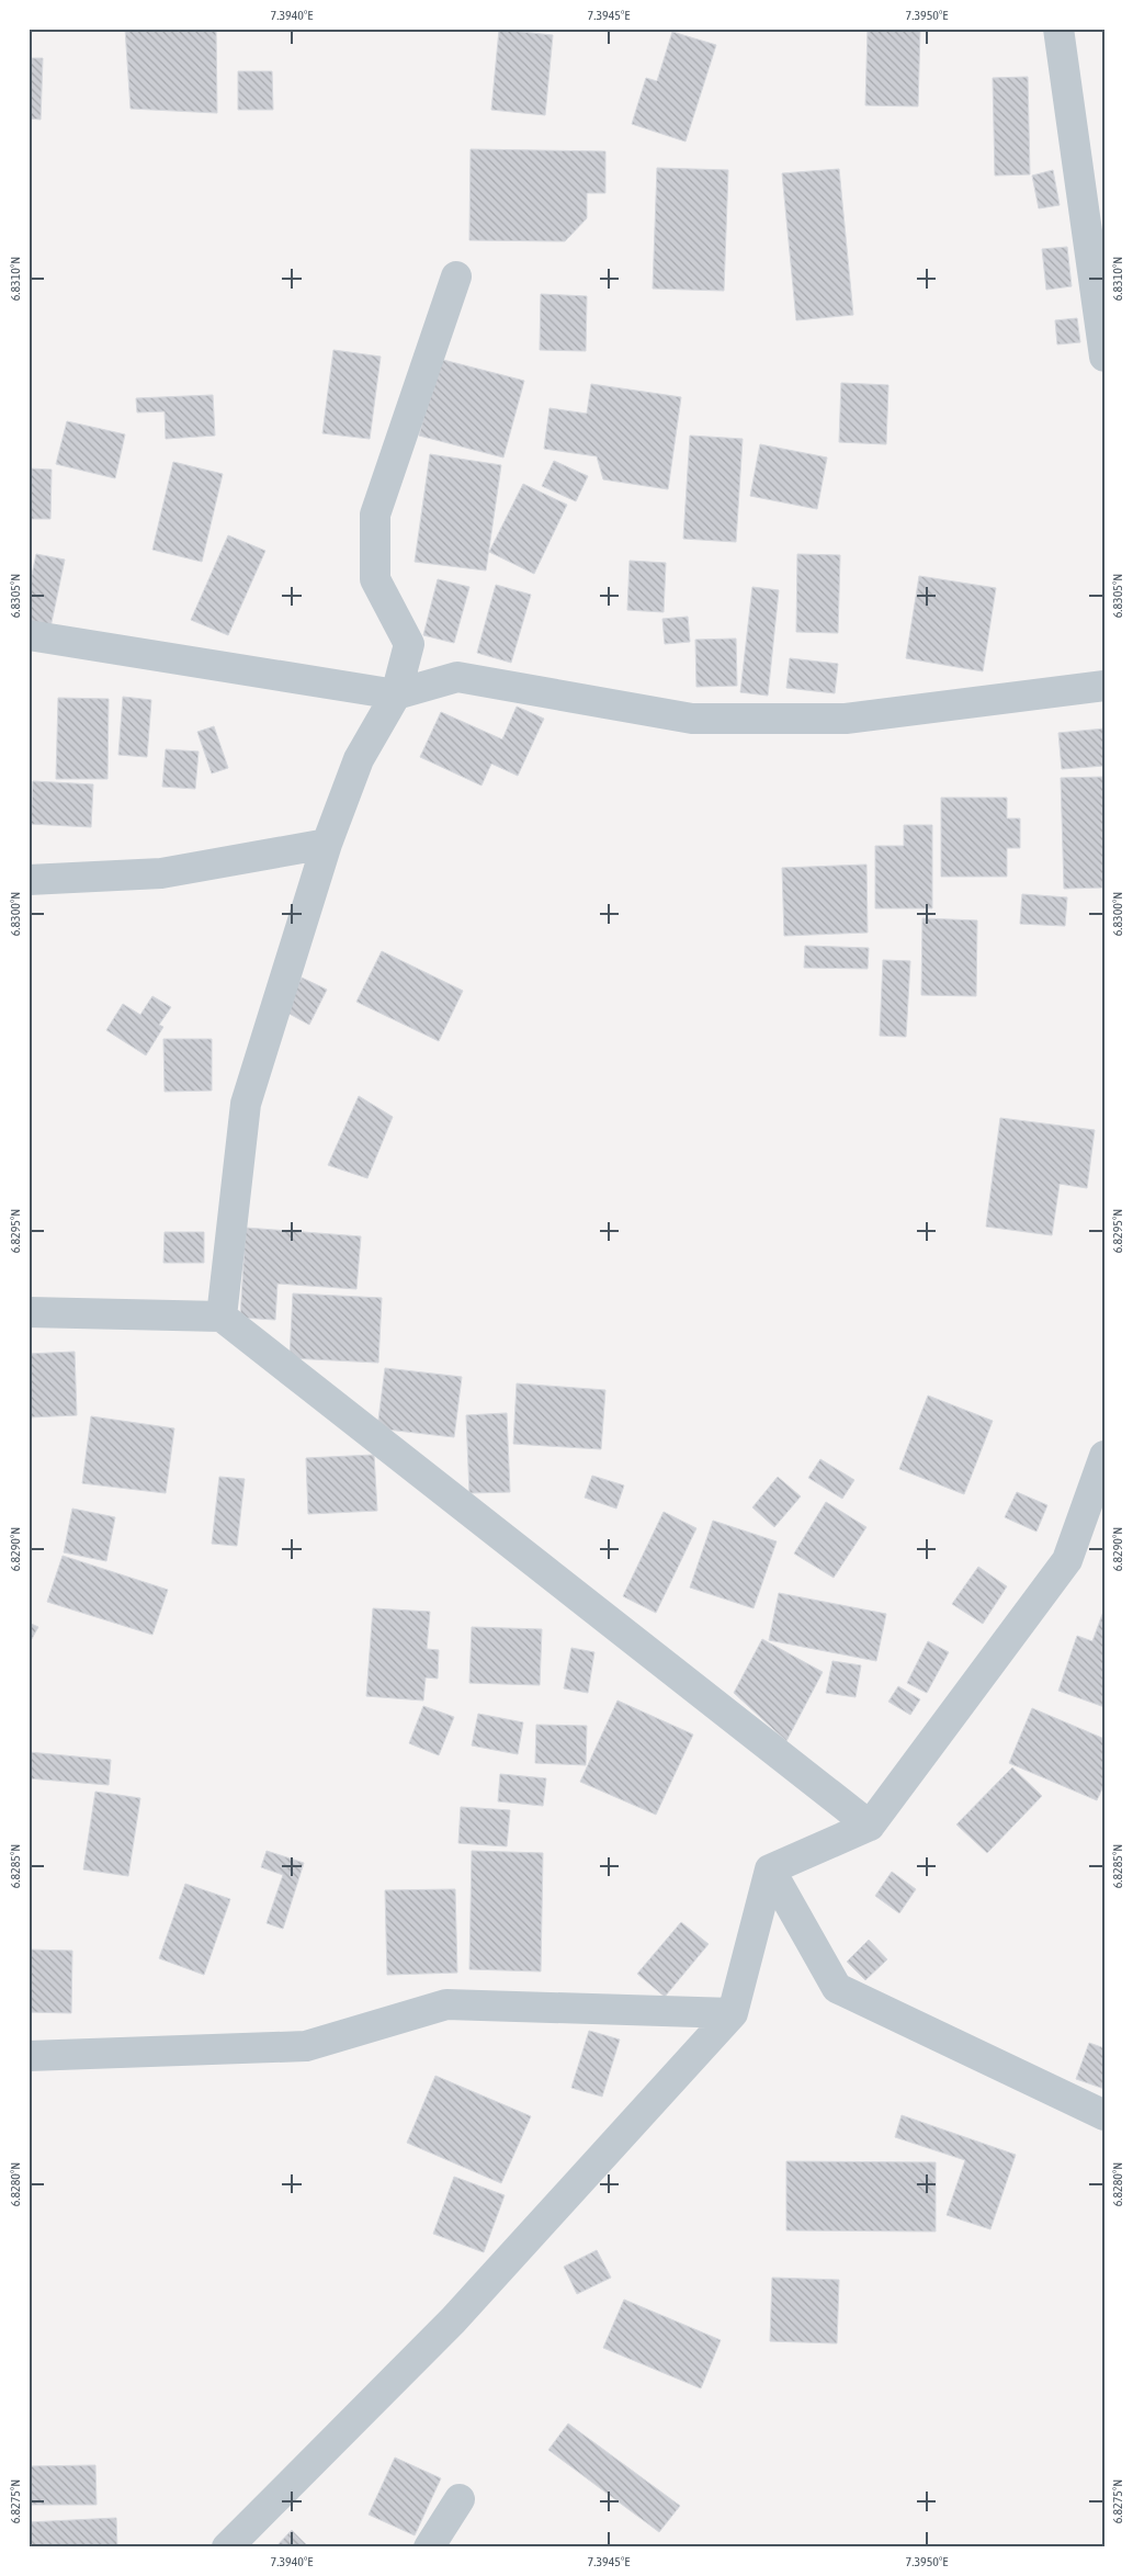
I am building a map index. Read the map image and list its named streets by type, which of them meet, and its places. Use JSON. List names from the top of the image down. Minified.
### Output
{"coordinates":["7.3940°E","7.3945°E","7.3950°E","6.8310°N","6.8305°N","6.8300°N","6.8295°N","6.8290°N","6.8285°N","6.8280°N","6.8275°N"]}
